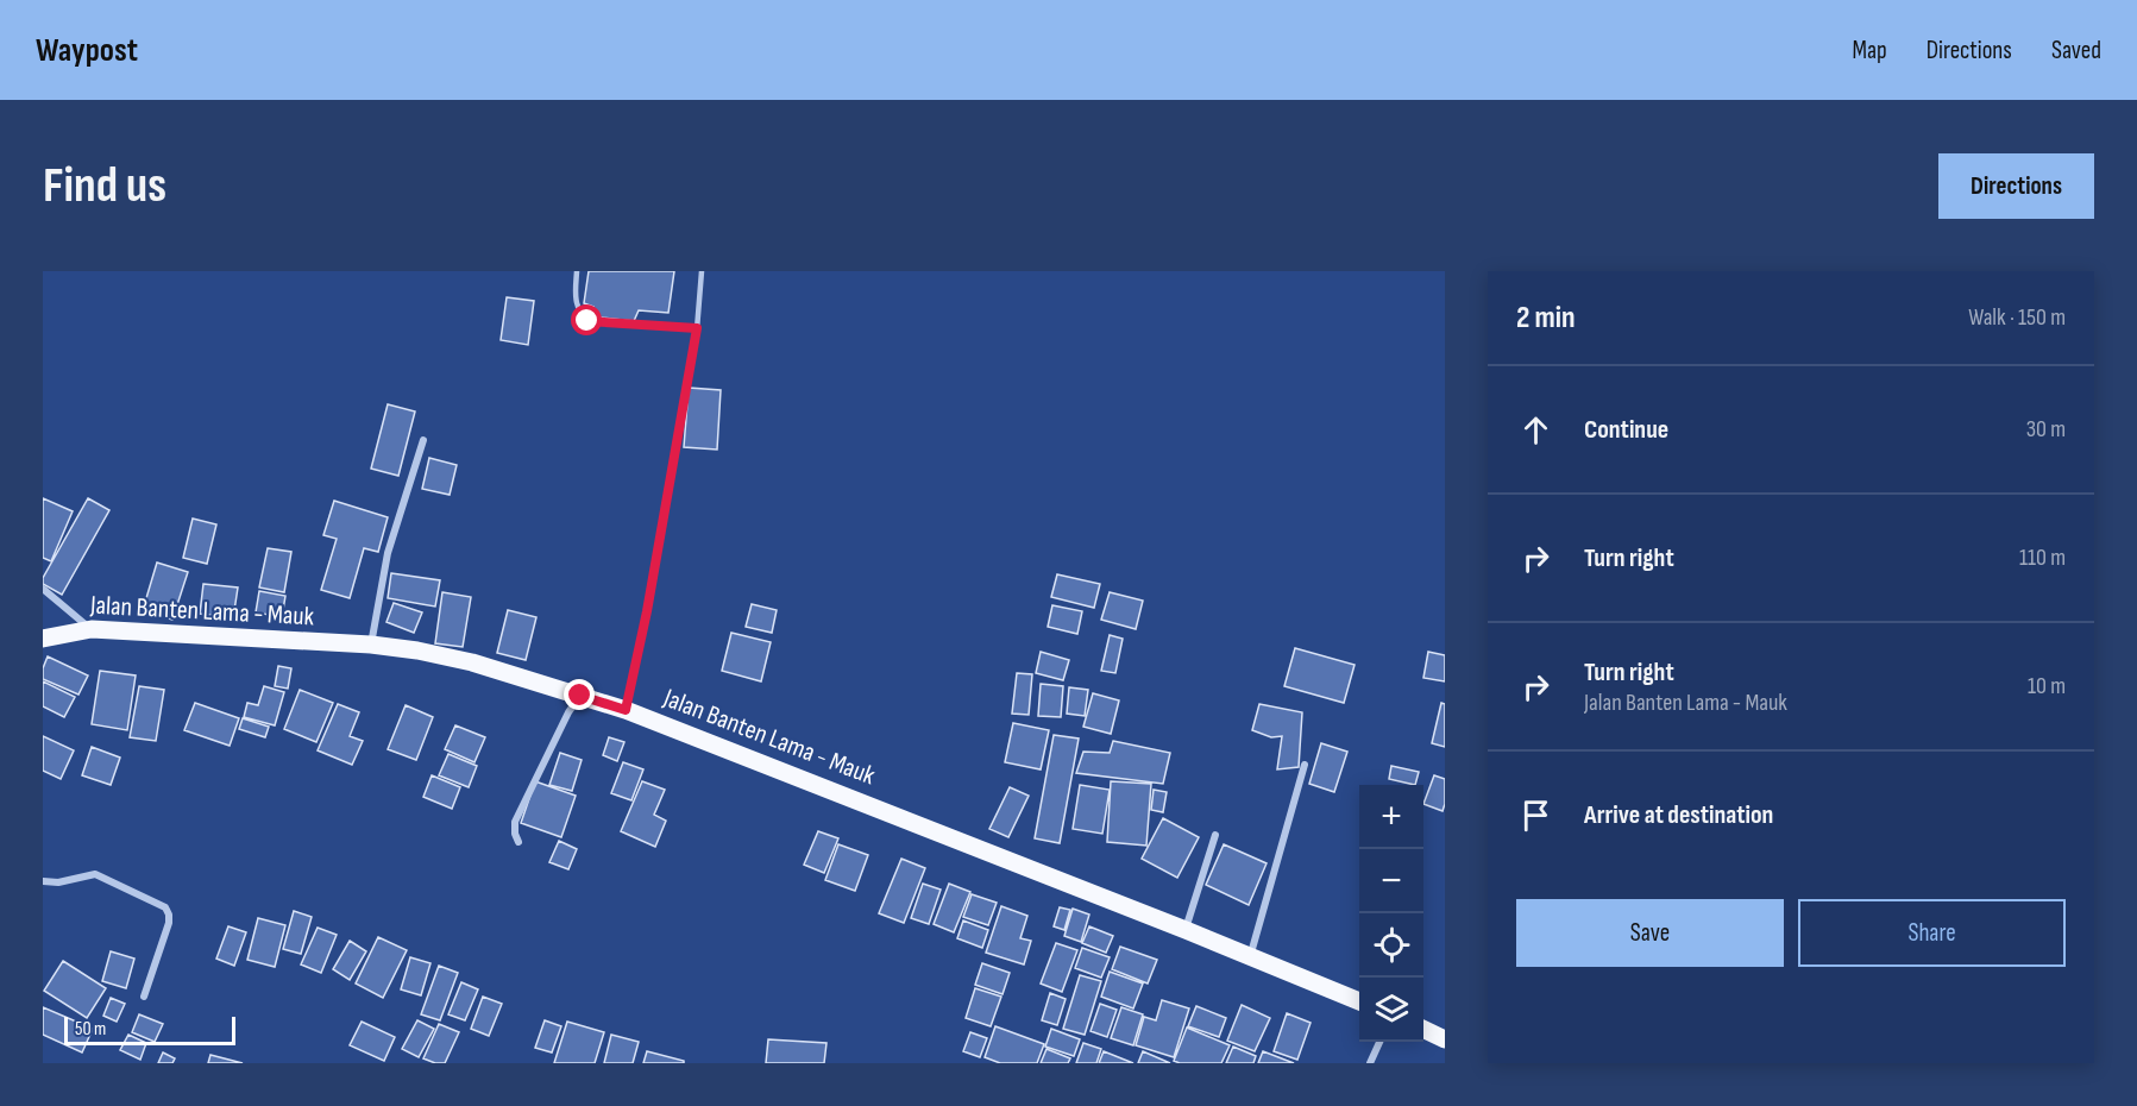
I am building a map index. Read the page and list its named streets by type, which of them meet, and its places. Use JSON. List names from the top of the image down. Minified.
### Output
{"streets":{"main road":["Jalan Banten Lama - Mauk"]},"scale_bar":"50 m","page":{"header":"Waypost","nav":["Map","Directions","Saved"],"buttons":["Directions",["Save","Share"]],"title":"Find us","heading":["2 min","Walk · 150 m"],"list":[["Continue","30 m"],["Turn right","110 m"],["Turn right","Jalan Banten Lama - Mauk","10 m"],"Arrive at destination"],"map_buttons":["+","−"],"scale":"50 m"}}
